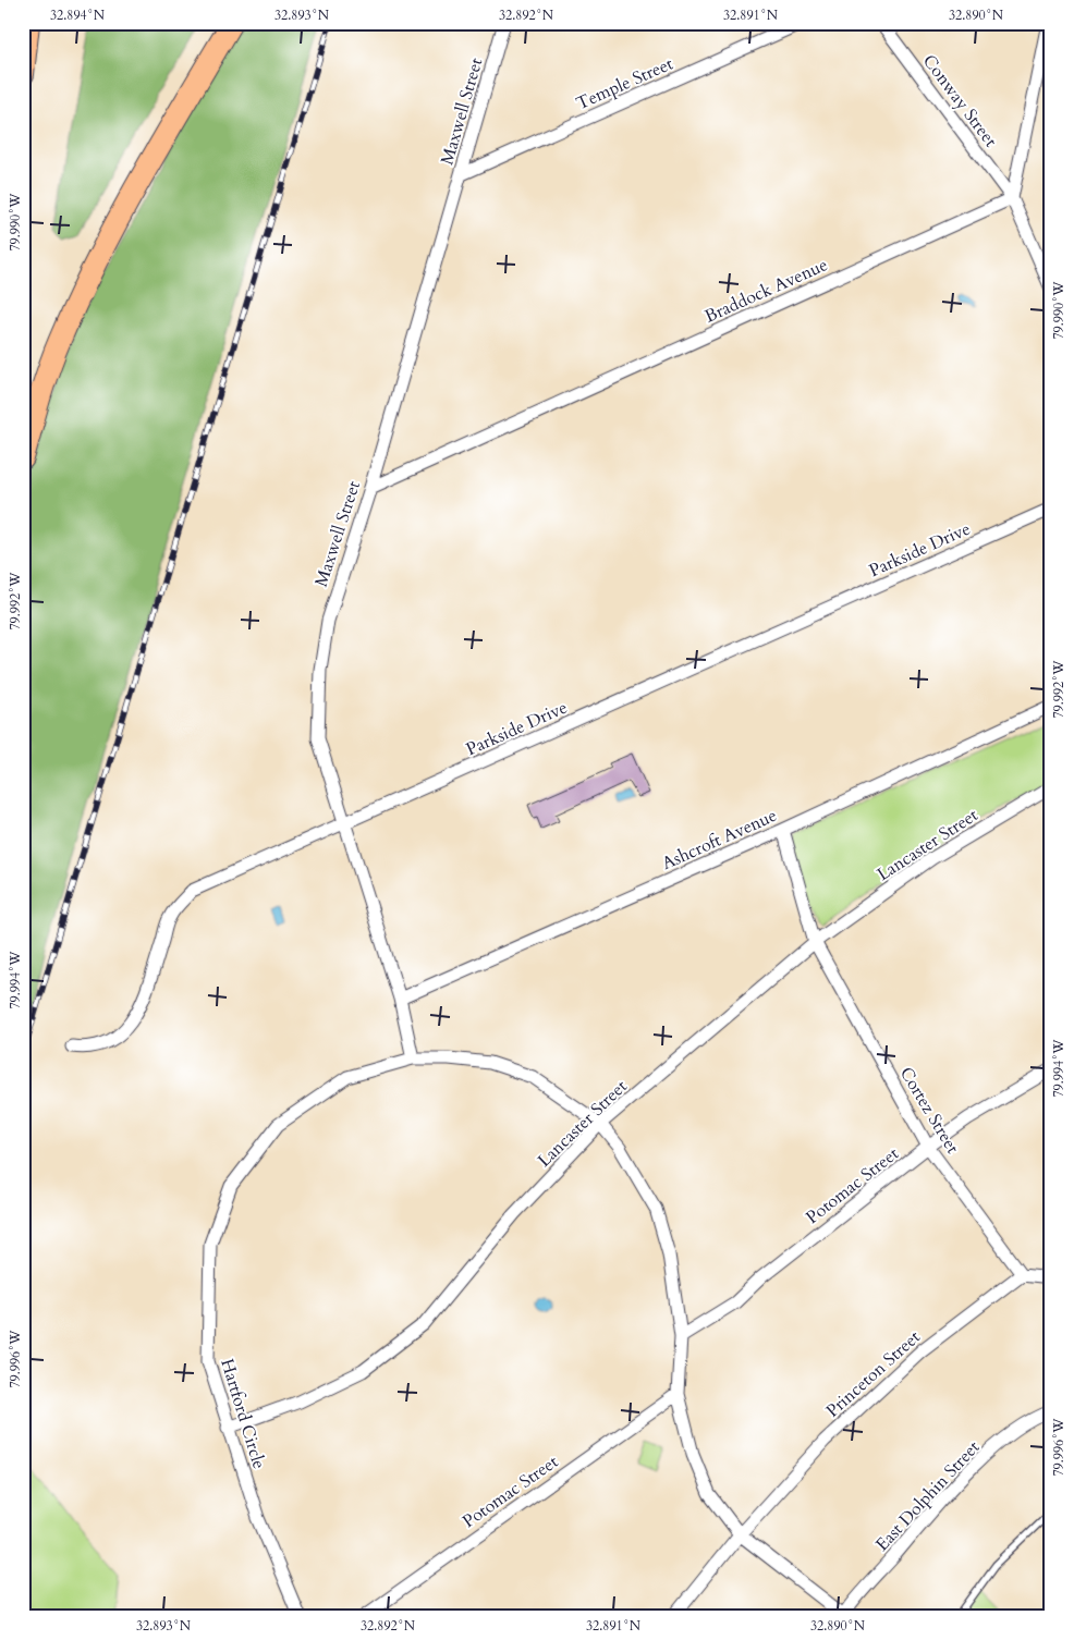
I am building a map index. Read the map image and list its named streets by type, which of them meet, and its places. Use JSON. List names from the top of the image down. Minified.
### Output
{"streets":{"street":["Temple Street","Conway Street","Maxwell Street","Braddock Avenue","Parkside Drive","Ashcroft Avenue","Lancaster Street","Cortez Street","Potomac Street","Princeton Street","Hartford Circle","East Dolphin Street"]},"crossings":[["Temple Street","Maxwell Street"],["Conway Street","Braddock Avenue"],["Maxwell Street","Braddock Avenue"],["Maxwell Street","Parkside Drive"],["Maxwell Street","Ashcroft Avenue"],["Maxwell Street","Hartford Circle"],["Ashcroft Avenue","Cortez Street"],["Lancaster Street","Cortez Street"],["Lancaster Street","Hartford Circle"],["Cortez Street","Potomac Street"],["Cortez Street","Princeton Street"],["Potomac Street","Hartford Circle"],["Princeton Street","Hartford Circle"],["Hartford Circle","East Dolphin Street"]],"coordinates":["32.894°N","32.893°N","32.892°N","32.891°N","32.890°N","79.990°W","79.992°W","79.994°W","79.996°W"]}
